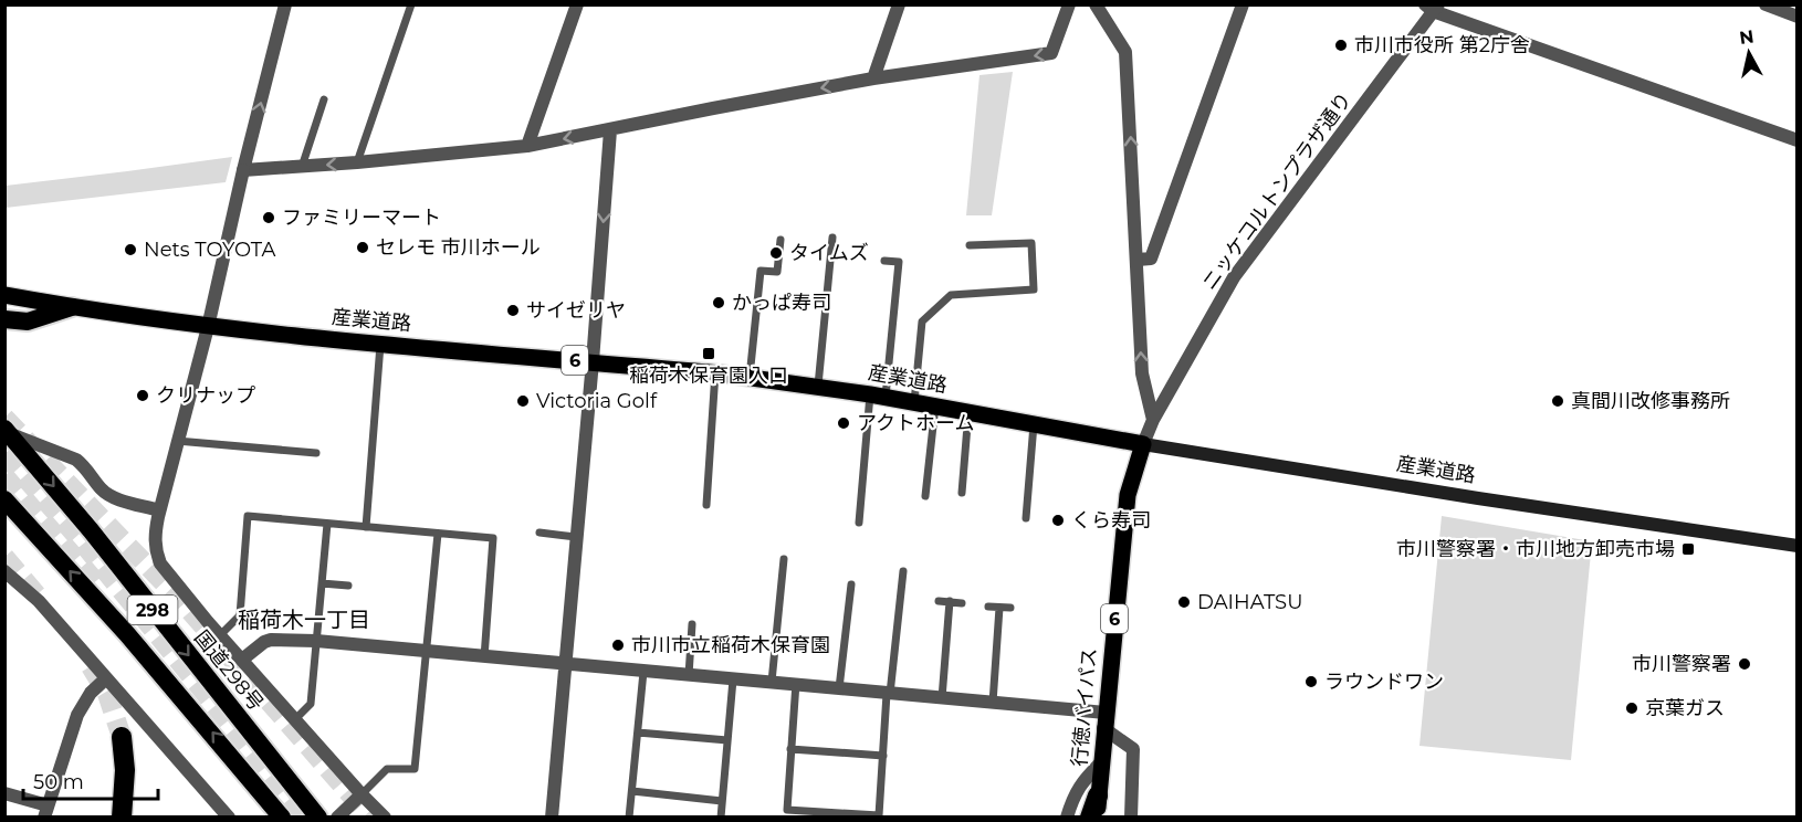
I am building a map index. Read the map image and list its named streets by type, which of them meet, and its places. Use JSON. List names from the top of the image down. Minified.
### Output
{"streets":{"highway":["298","国道298号"],"main road":["産業道路","6","行徳バイパス"],"street":["ニッケコルトンプラザ通り"]},"crossings":[["ニッケコルトンプラザ通り","産業道路"],["ニッケコルトンプラザ通り","行徳バイパス"],["産業道路","行徳バイパス"]],"districts":["稲荷木一丁目"],"places":{"other":["市川市役所 第2庁舎","ファミリーマート","セレモ 市川ホール","Nets TOYOTA","タイムズ","かっぱ寿司","サイゼリヤ","クリナップ","Victoria Golf","真間川改修事務所","アクトホーム","くら寿司","DAIHATSU","市川市立稲荷木保育園","市川警察署","ラウンドワン","京葉ガス"],"transit":["稲荷木保育園入口","市川警察署・市川地方卸売市場"]},"scale_bar":"50 m","north":"top"}
